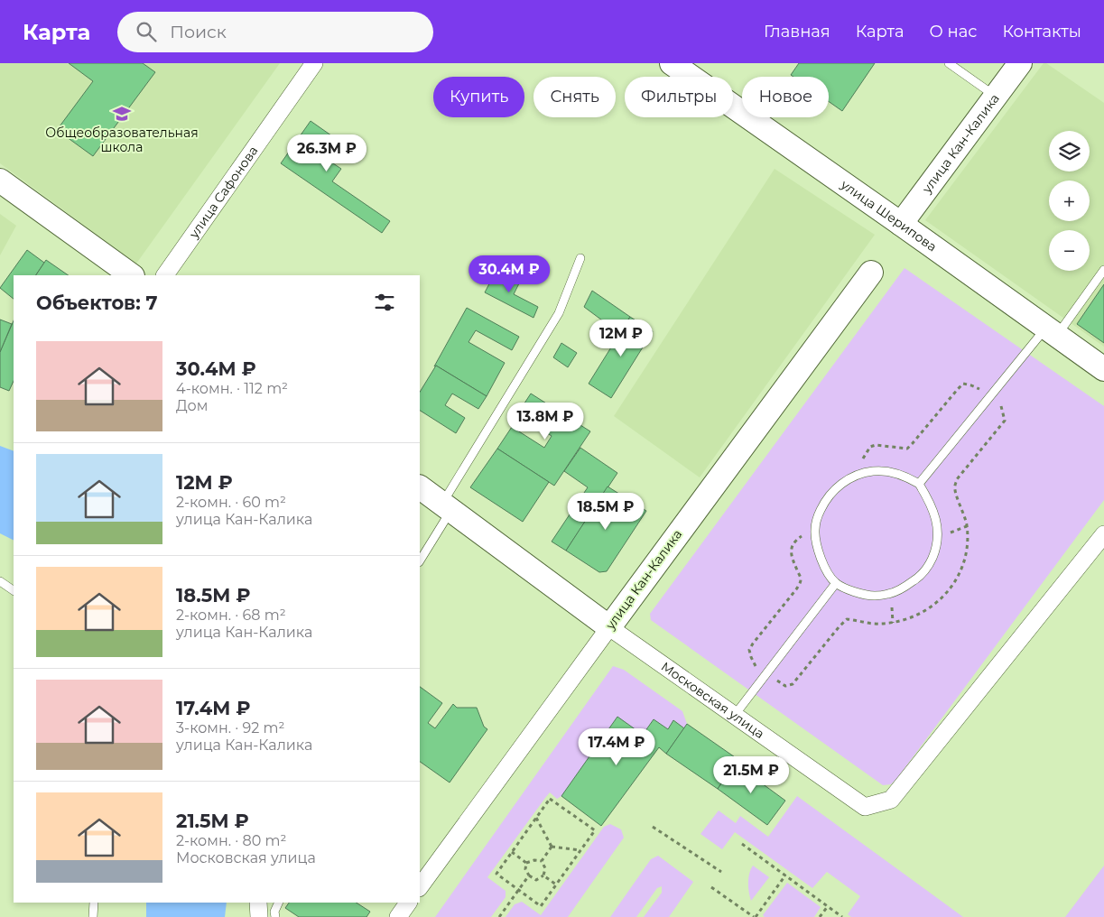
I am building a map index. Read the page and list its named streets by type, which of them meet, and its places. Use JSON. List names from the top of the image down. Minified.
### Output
{"streets":{"street":["улица Кан-Калика","улица Сафонова","улица Шерипова","Московская улица"]},"crossings":[["улица Кан-Калика","улица Шерипова"],["улица Кан-Калика","Московская улица"]],"places":{"school or university":["Общеобразовательная школа"]},"page":{"header":"Карта","search":"Поиск","nav":["Главная","Карта","О нас","Контакты"],"chip":["Купить","Снять","Фильтры","Новое"],"map_buttons":["+","−"],"price":["26.3M ₽","30.4M ₽","12M ₽","13.8M ₽","18.5M ₽","17.4M ₽","21.5M ₽"],"heading":"Объектов: 7","list":[{"name":"30.4M ₽","note":"4-комн. · 112 m² · Дом"},{"name":"12M ₽","note":"2-комн. · 60 m² · улица Кан-Калика"},{"name":"18.5M ₽","note":"2-комн. · 68 m² · улица Кан-Калика"},{"name":"17.4M ₽","note":"3-комн. · 92 m² · улица Кан-Калика"},{"name":"21.5M ₽","note":"2-комн. · 80 m² · Московская улица"}]}}
